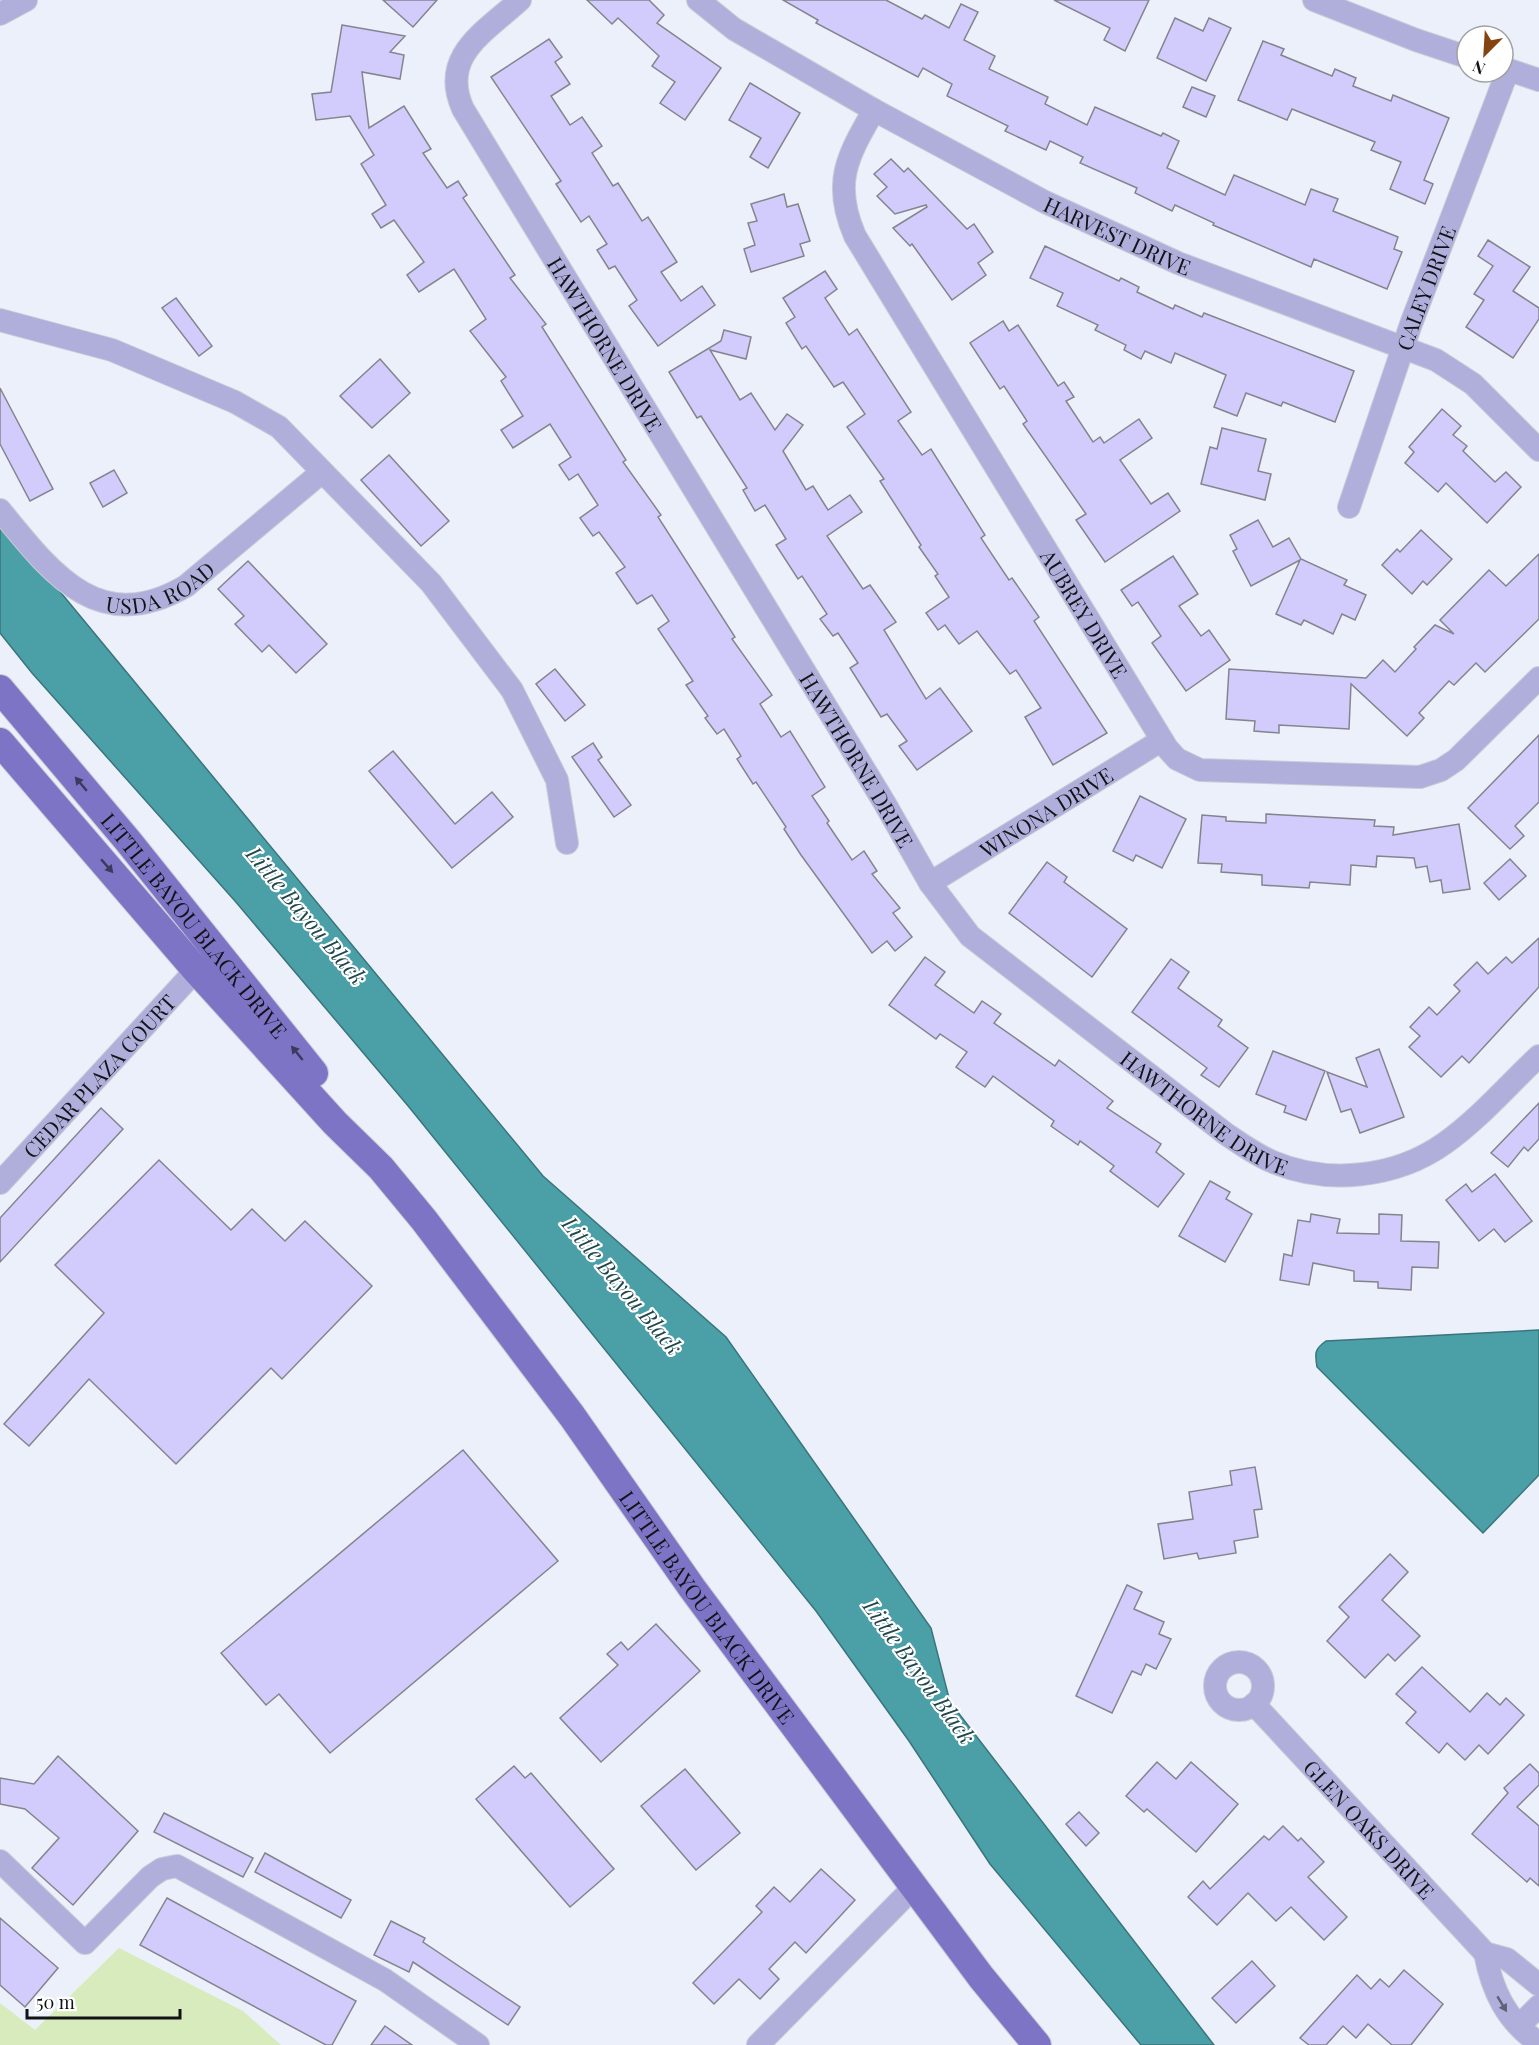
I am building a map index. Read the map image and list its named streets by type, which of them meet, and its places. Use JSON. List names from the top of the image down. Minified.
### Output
{"streets":{"main road":["LITTLE BAYOU BLACK DRIVE"],"street":["HARVEST DRIVE","CALEY DRIVE","HAWTHORNE DRIVE","USDA ROAD","AUBREY DRIVE","WINONA DRIVE","CEDAR PLAZA COURT","GLEN OAKS DRIVE"]},"crossings":[["HARVEST DRIVE","CALEY DRIVE"],["HARVEST DRIVE","AUBREY DRIVE"],["HAWTHORNE DRIVE","WINONA DRIVE"],["AUBREY DRIVE","WINONA DRIVE"],["LITTLE BAYOU BLACK DRIVE","CEDAR PLAZA COURT"]],"water":["Little Bayou Black"],"scale_bar":"50 m","north":"bottom left"}
